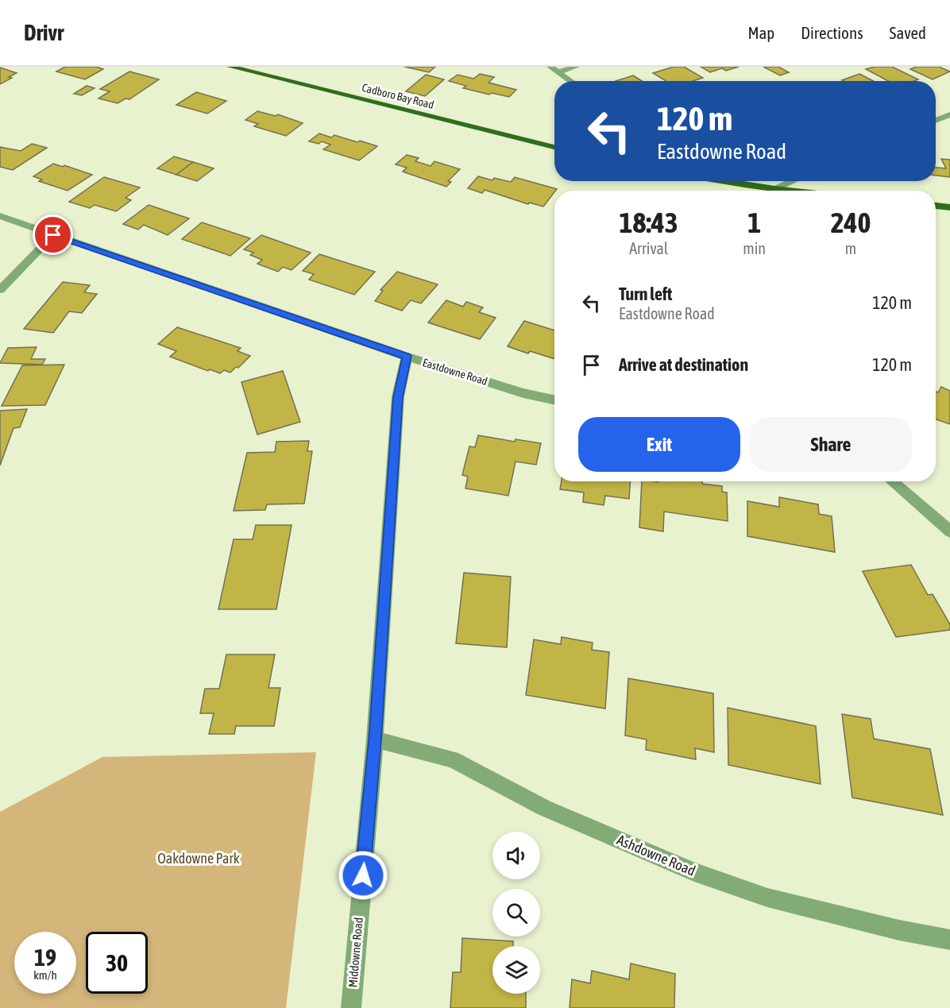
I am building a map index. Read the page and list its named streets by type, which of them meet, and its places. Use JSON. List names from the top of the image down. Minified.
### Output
{"streets":{"main road":["Cadboro Bay Road"],"street":["Eastdowne Road","Ashdowne Road","Middowne Road"]},"crossings":[["Eastdowne Road","Middowne Road"],["Ashdowne Road","Middowne Road"]],"parks":["Oakdowne Park"],"page":{"header":"Drivr","nav":["Map","Directions","Saved"],"turn":["120 m","Eastdowne Road"],"eta":["18:43","Arrival","1","min","240","m"],"list":[{"name":"Turn left","note":"Eastdowne Road","value":"120 m"},{"name":"Arrive at destination","value":"120 m"}],"buttons":["Exit","Share"],"speed":"19 km/h","limit":"30"}}
